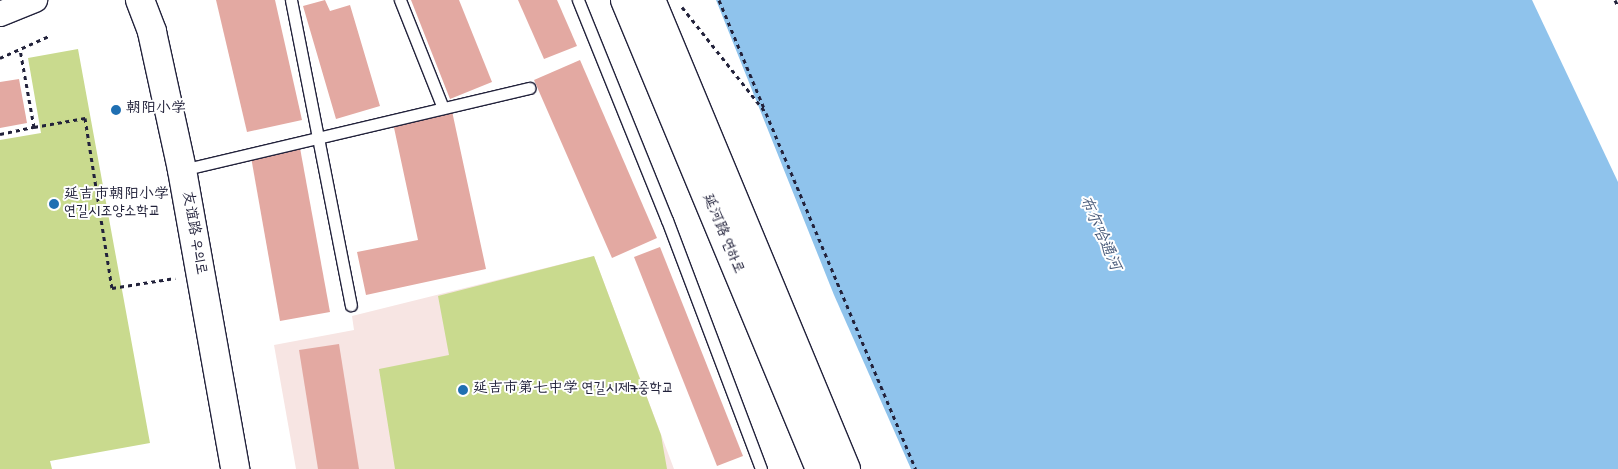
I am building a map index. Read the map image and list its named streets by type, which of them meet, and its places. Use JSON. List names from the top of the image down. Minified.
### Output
{"streets":{"main road":["友谊路 우의로","延河路 연하로"]},"water":["布尔哈通河"],"places":["朝阳小学","延吉市朝阳小学 연길시조양소학교","延吉市第七中学 연길시제7중학교"]}
